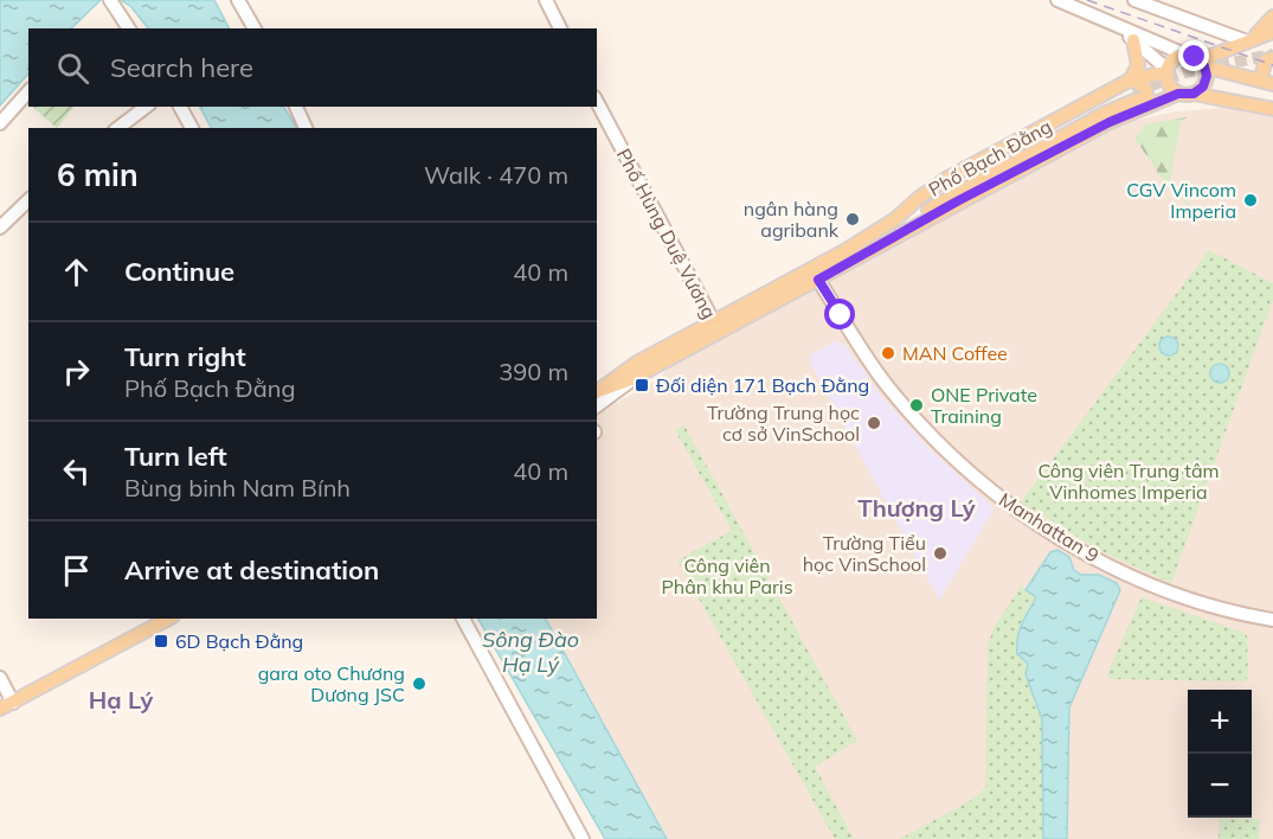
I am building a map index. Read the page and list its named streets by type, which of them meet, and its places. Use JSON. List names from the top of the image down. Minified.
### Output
{"streets":{"main road":["Phố Bạch Đằng"],"street":["Phố Hùng Duệ Vương","Manhattan 9"]},"crossings":[["Phố Bạch Đằng","Phố Hùng Duệ Vương"],["Phố Bạch Đằng","Manhattan 9"]],"districts":["Thượng Lý","Hạ Lý"],"water":["Sông Đào Hạ Lý"],"parks":["Công viên Trung tâm Vinhomes Imperia","Công viên Phân khu Paris"],"places":{"other":["CGV Vincom Imperia","ngân hàng agribank","MAN Coffee","ONE Private Training","Trường Trung học cơ sở VinSchool","Trường Tiểu học VinSchool","gara oto Chương Dương JSC"],"transit":["Đối diện 171 Bạch Đằng","6D Bạch Đằng"]},"page":{"search":"Search here","heading":["6 min","Walk · 470 m"],"list":[["Continue","40 m"],["Turn right","Phố Bạch Đằng","390 m"],["Turn left","Bùng binh Nam Bính","40 m"],"Arrive at destination"],"map_buttons":["+","−"]}}
